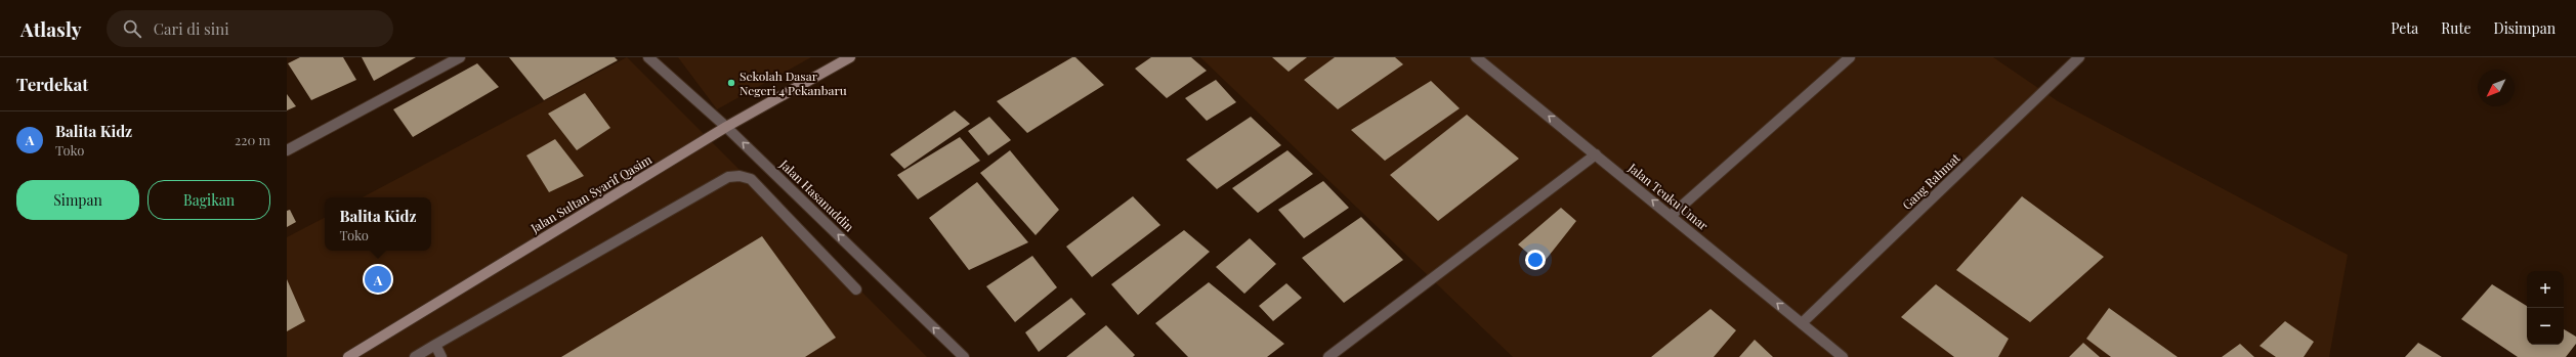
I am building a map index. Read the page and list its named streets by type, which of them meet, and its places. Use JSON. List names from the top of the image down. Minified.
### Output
{"streets":{"main road":["Jalan Sultan Syarif Qasim"],"street":["Gang Rahmat","Jalan Hasanuddin","Jalan Teuku Umar"]},"crossings":[["Gang Rahmat","Jalan Teuku Umar"],["Jalan Sultan Syarif Qasim","Jalan Hasanuddin"]],"one_way":["Jalan Hasanuddin","Jalan Teuku Umar"],"places":["Sekolah Dasar Negeri 4 Pekanbaru"],"north":"bottom left","page":{"header":"Atlasly","search":"Cari di sini","nav":["Peta","Rute","Disimpan"],"heading":"Terdekat","list":[{"mark":"A","name":"Balita Kidz","note":"Toko","value":"220 m"}],"buttons":["Simpan","Bagikan"],"popup":["Balita Kidz","Toko"],"pins":"A","map_buttons":["+","−"]}}
